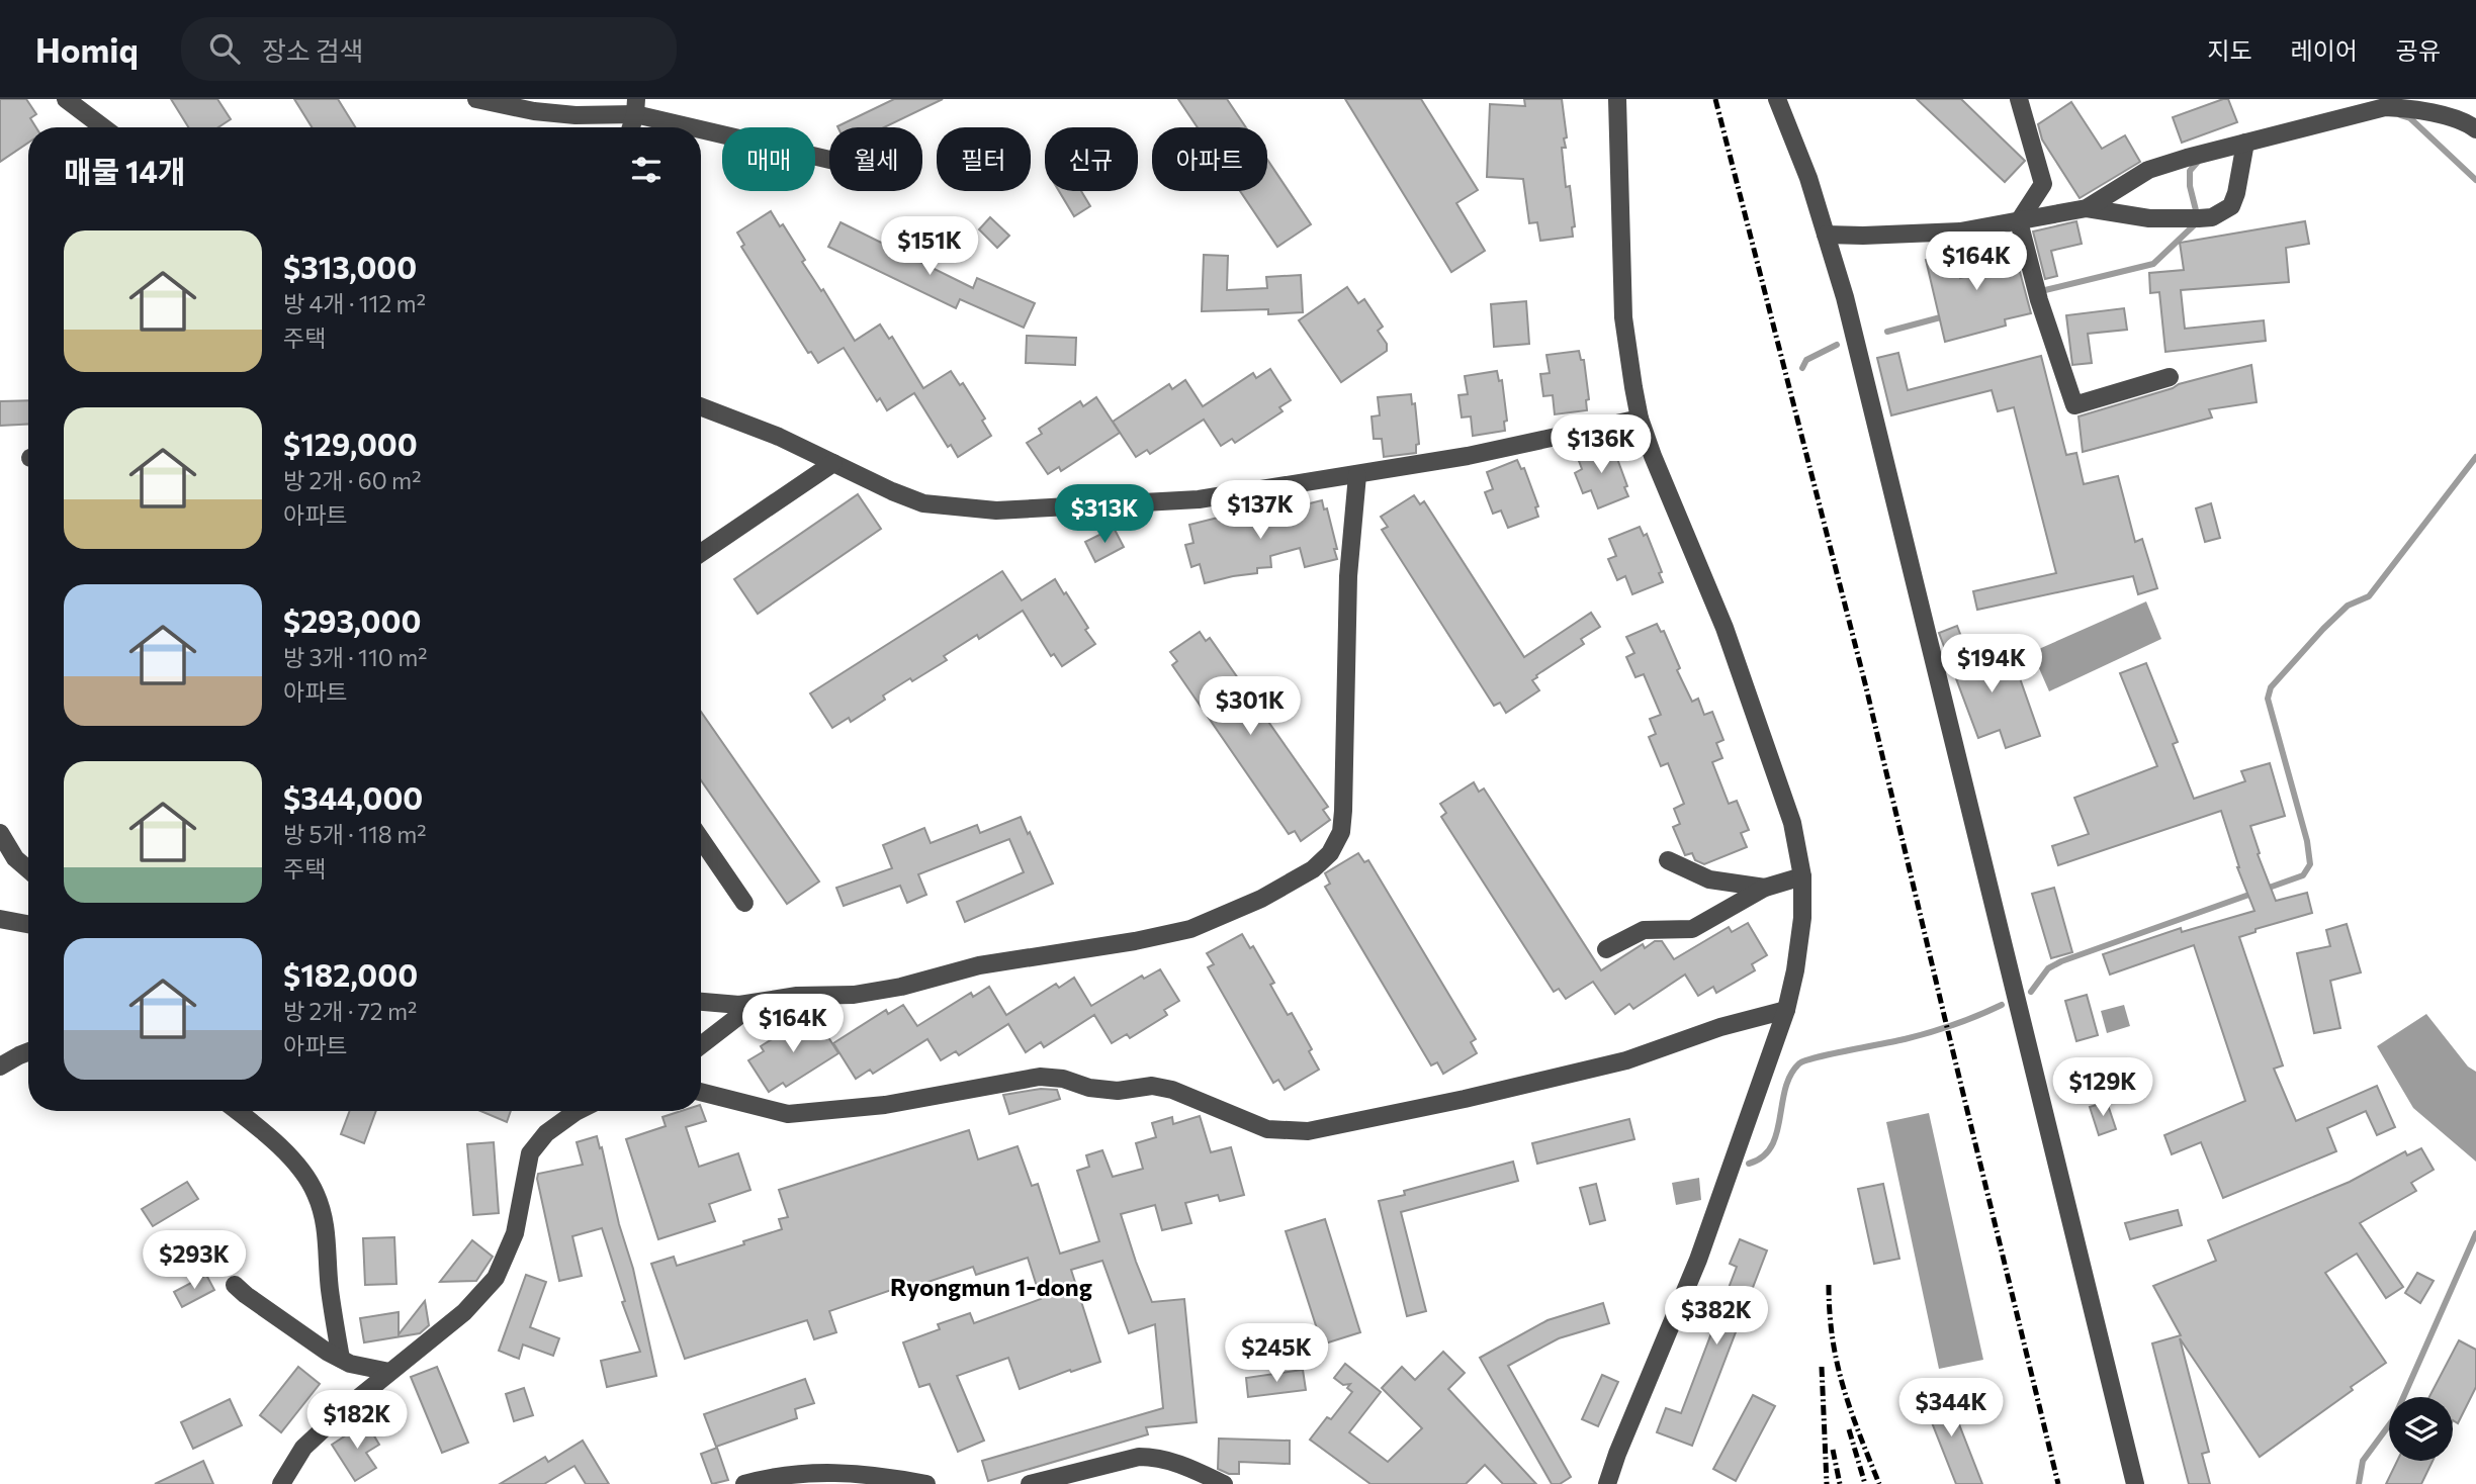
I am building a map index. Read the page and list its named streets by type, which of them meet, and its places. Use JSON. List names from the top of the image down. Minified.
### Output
{"districts":["Ryongmun 1-dong"],"page":{"header":"Homiq","search":"장소 검색","nav":["지도","레이어","공유"],"chip":["매매","월세","필터","신규","아파트"],"heading":"매물 14개","list":[{"name":"$313,000","note":"방 4개 · 112 m² · 주택"},{"name":"$129,000","note":"방 2개 · 60 m² · 아파트"},{"name":"$293,000","note":"방 3개 · 110 m² · 아파트"},{"name":"$344,000","note":"방 5개 · 118 m² · 주택"},{"name":"$182,000","note":"방 2개 · 72 m² · 아파트"}],"price":["$151K","$164K","$136K","$137K","$313K","$194K","$301K","$164K","$129K","$293K","$382K","$245K","$344K","$182K"]}}
